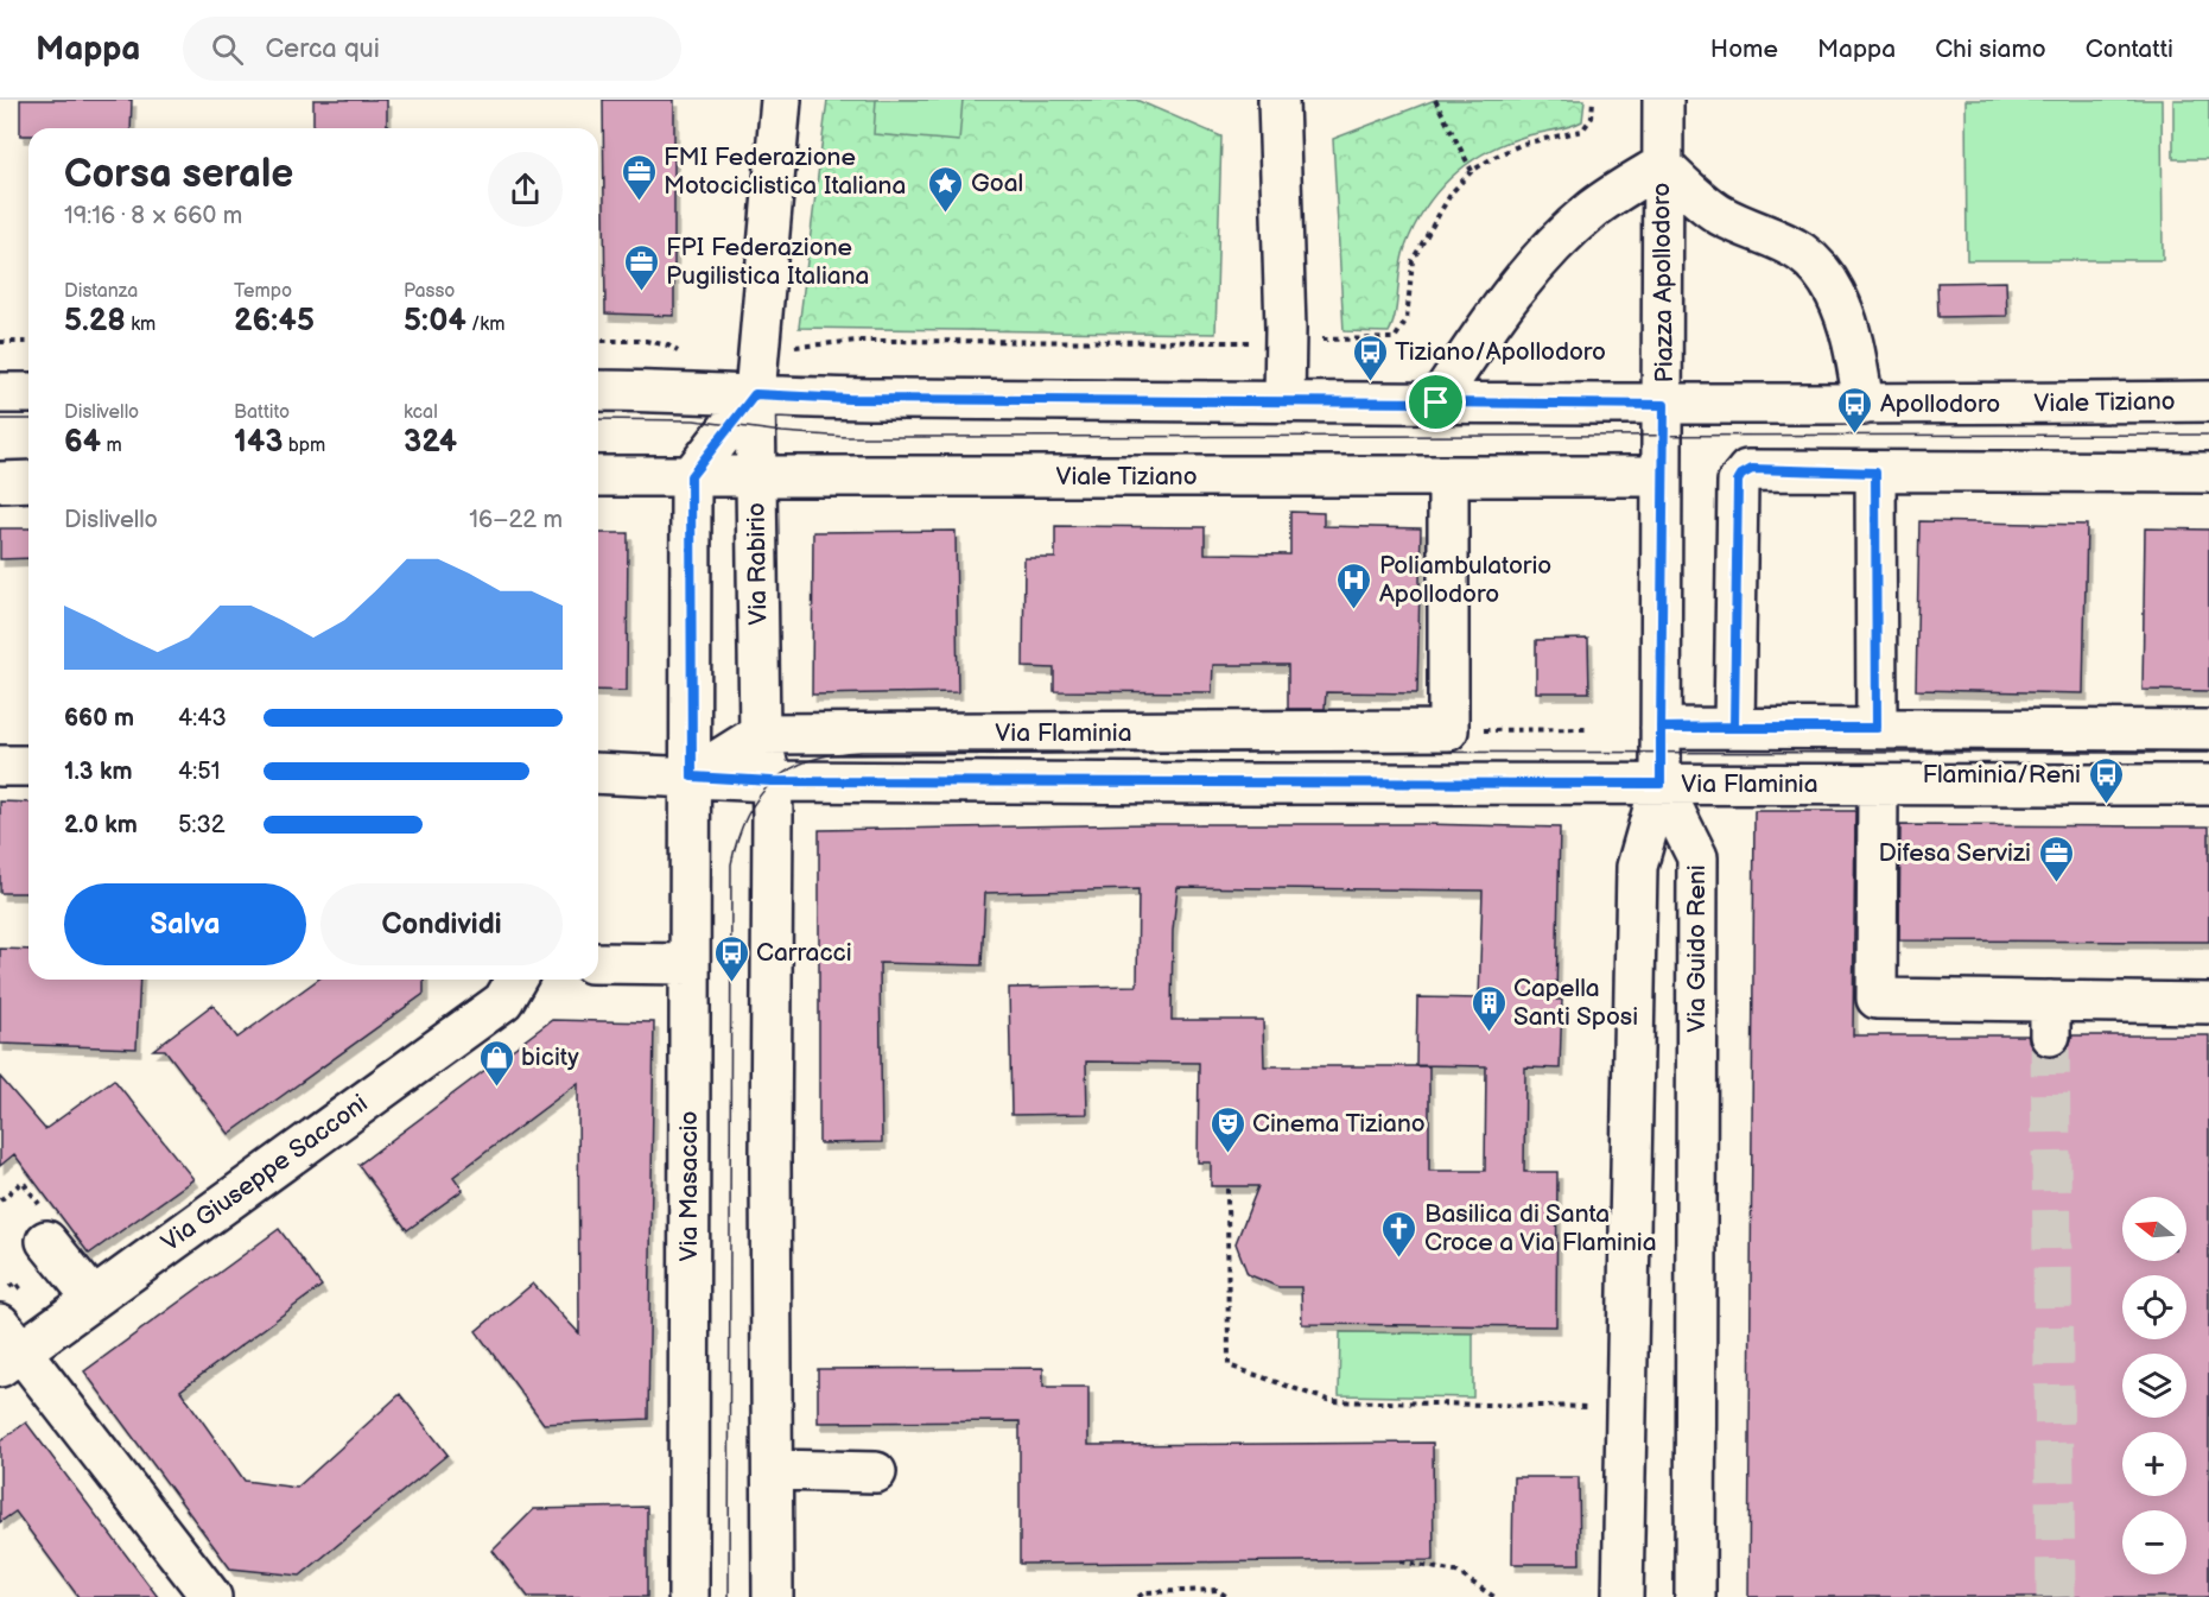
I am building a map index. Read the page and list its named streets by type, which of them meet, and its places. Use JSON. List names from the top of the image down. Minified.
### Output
{"streets":{"street":["Piazza Apollodoro","Viale Tiziano","Via Rabirio","Via Flaminia","Via Guido Reni","Via Giuseppe Sacconi","Via Masaccio"]},"crossings":[["Piazza Apollodoro","Viale Tiziano"],["Piazza Apollodoro","Via Flaminia"],["Piazza Apollodoro","Via Guido Reni"],["Viale Tiziano","Via Rabirio"],["Via Rabirio","Via Flaminia"],["Via Flaminia","Via Guido Reni"],["Via Flaminia","Via Masaccio"]],"places":{"office":["FMI Federazione Motociclistica Italiana","FPI Federazione Pugilistica Italiana","Difesa Servizi"],"place":["Goal"],"bus stop":["Tiziano/Apollodoro","Apollodoro","Flaminia/Reni","Carracci"],"hospital":["Poliambulatorio Apollodoro"],"building":["Capella Santi Sposi"],"shop":["bicity"],"theatre":["Cinema Tiziano"],"church":["Basilica di Santa Croce a Via Flaminia"]},"north":"left","page":{"header":"Mappa","search":"Cerca qui","nav":["Home","Mappa","Chi siamo","Contatti"],"heading":["Corsa serale","19:16 · 8 × 660 m"],"stats":[["Distanza","5.28 km"],["Tempo","26:45"],["Passo","5:04 /km"],["Dislivello","64 m"],["Battito","143 bpm"],["kcal","324"]],"chart":["Dislivello","16–22 m"],"list":[{"name":"660 m","note":"4:43"},{"name":"1.3 km","note":"4:51"},{"name":"2.0 km","note":"5:32"}],"buttons":["Salva","Condividi"],"map_buttons":["+","−"]}}
